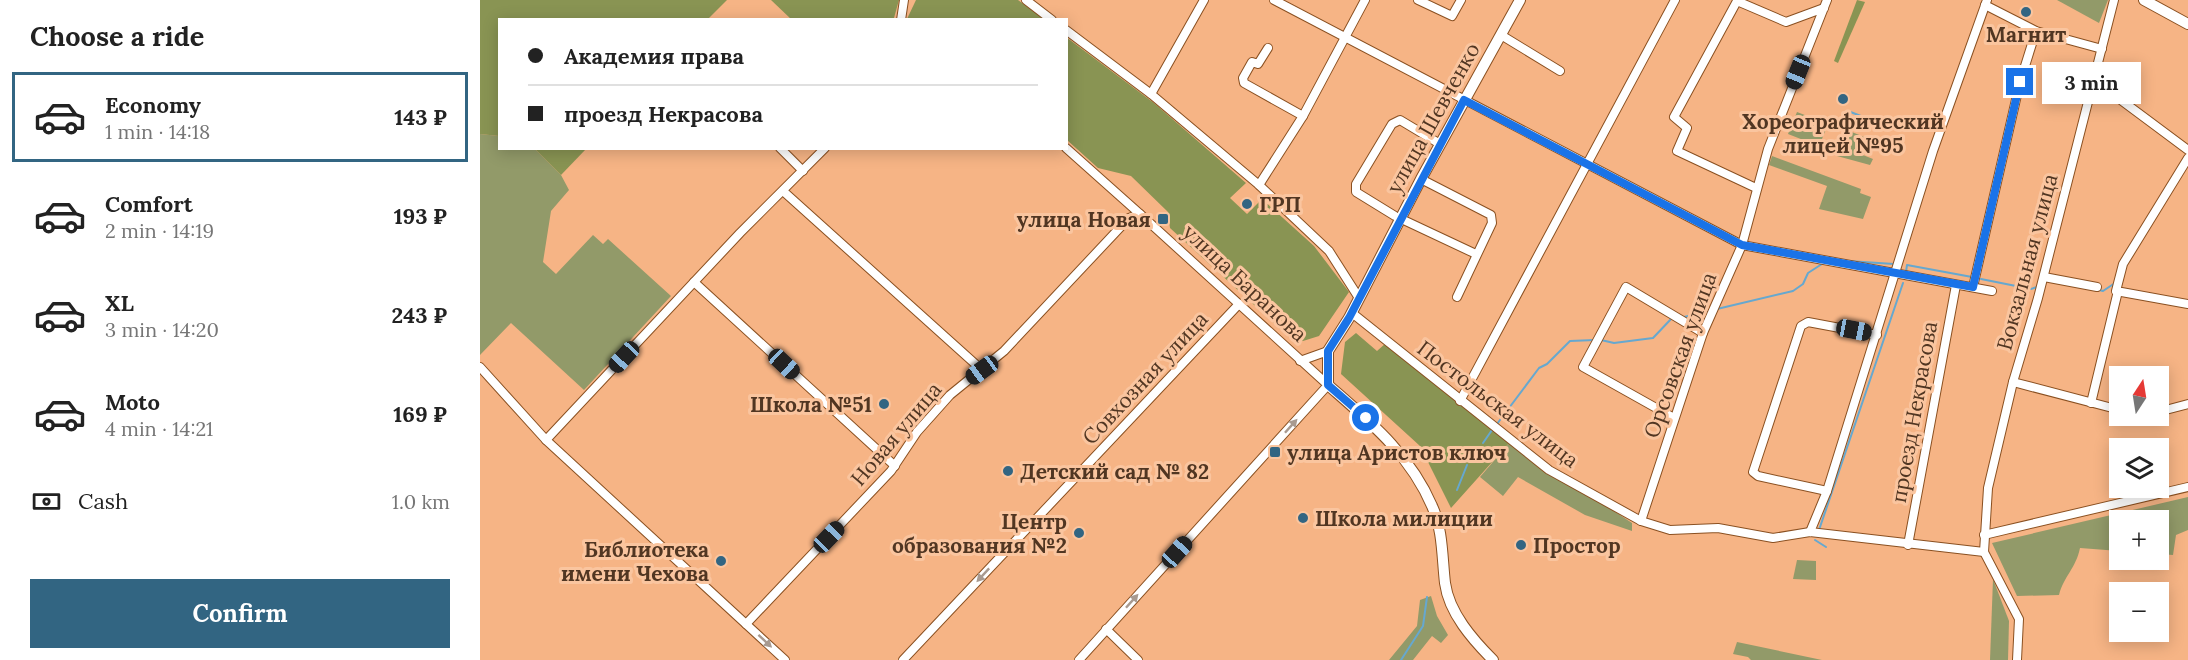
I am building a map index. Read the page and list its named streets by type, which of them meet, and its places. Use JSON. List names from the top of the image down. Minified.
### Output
{"streets":{"main road":["улица Шевченко","улица Баранова"],"street":["Вокзальная улица","Орсовская улица","Совхозная улица","Постольская улица","проезд Некрасова","Новая улица"]},"crossings":[["улица Шевченко","Постольская улица"],["Вокзальная улица","Постольская улица"],["улица Баранова","Совхозная улица"],["улица Баранова","Новая улица"],["Орсовская улица","Постольская улица"],["Постольская улица","проезд Некрасова"]],"one_way":["Совхозная улица"],"places":{"other":["Магнит","Хореографический лицей №95","ГРП","Школа №51","Детский сад № 82","Школа милиции","Центр образования №2","Простор","Библиотека имени Чехова"],"transit":["улица Новая","улица Аристов ключ"]},"north":"top","page":{"heading":"Choose a ride","banner":["Академия права","проезд Некрасова"],"bubble":"3 min","list":[{"name":"Economy","note":"1 min · 14:18","value":"143 ₽"},{"name":"Comfort","note":"2 min · 14:19","value":"193 ₽"},{"name":"XL","note":"3 min · 14:20","value":"243 ₽"},{"name":"Moto","note":"4 min · 14:21","value":"169 ₽"}],"map_buttons":["+","−"],"pay":["Cash","1.0 km"],"buttons":"Confirm"}}
